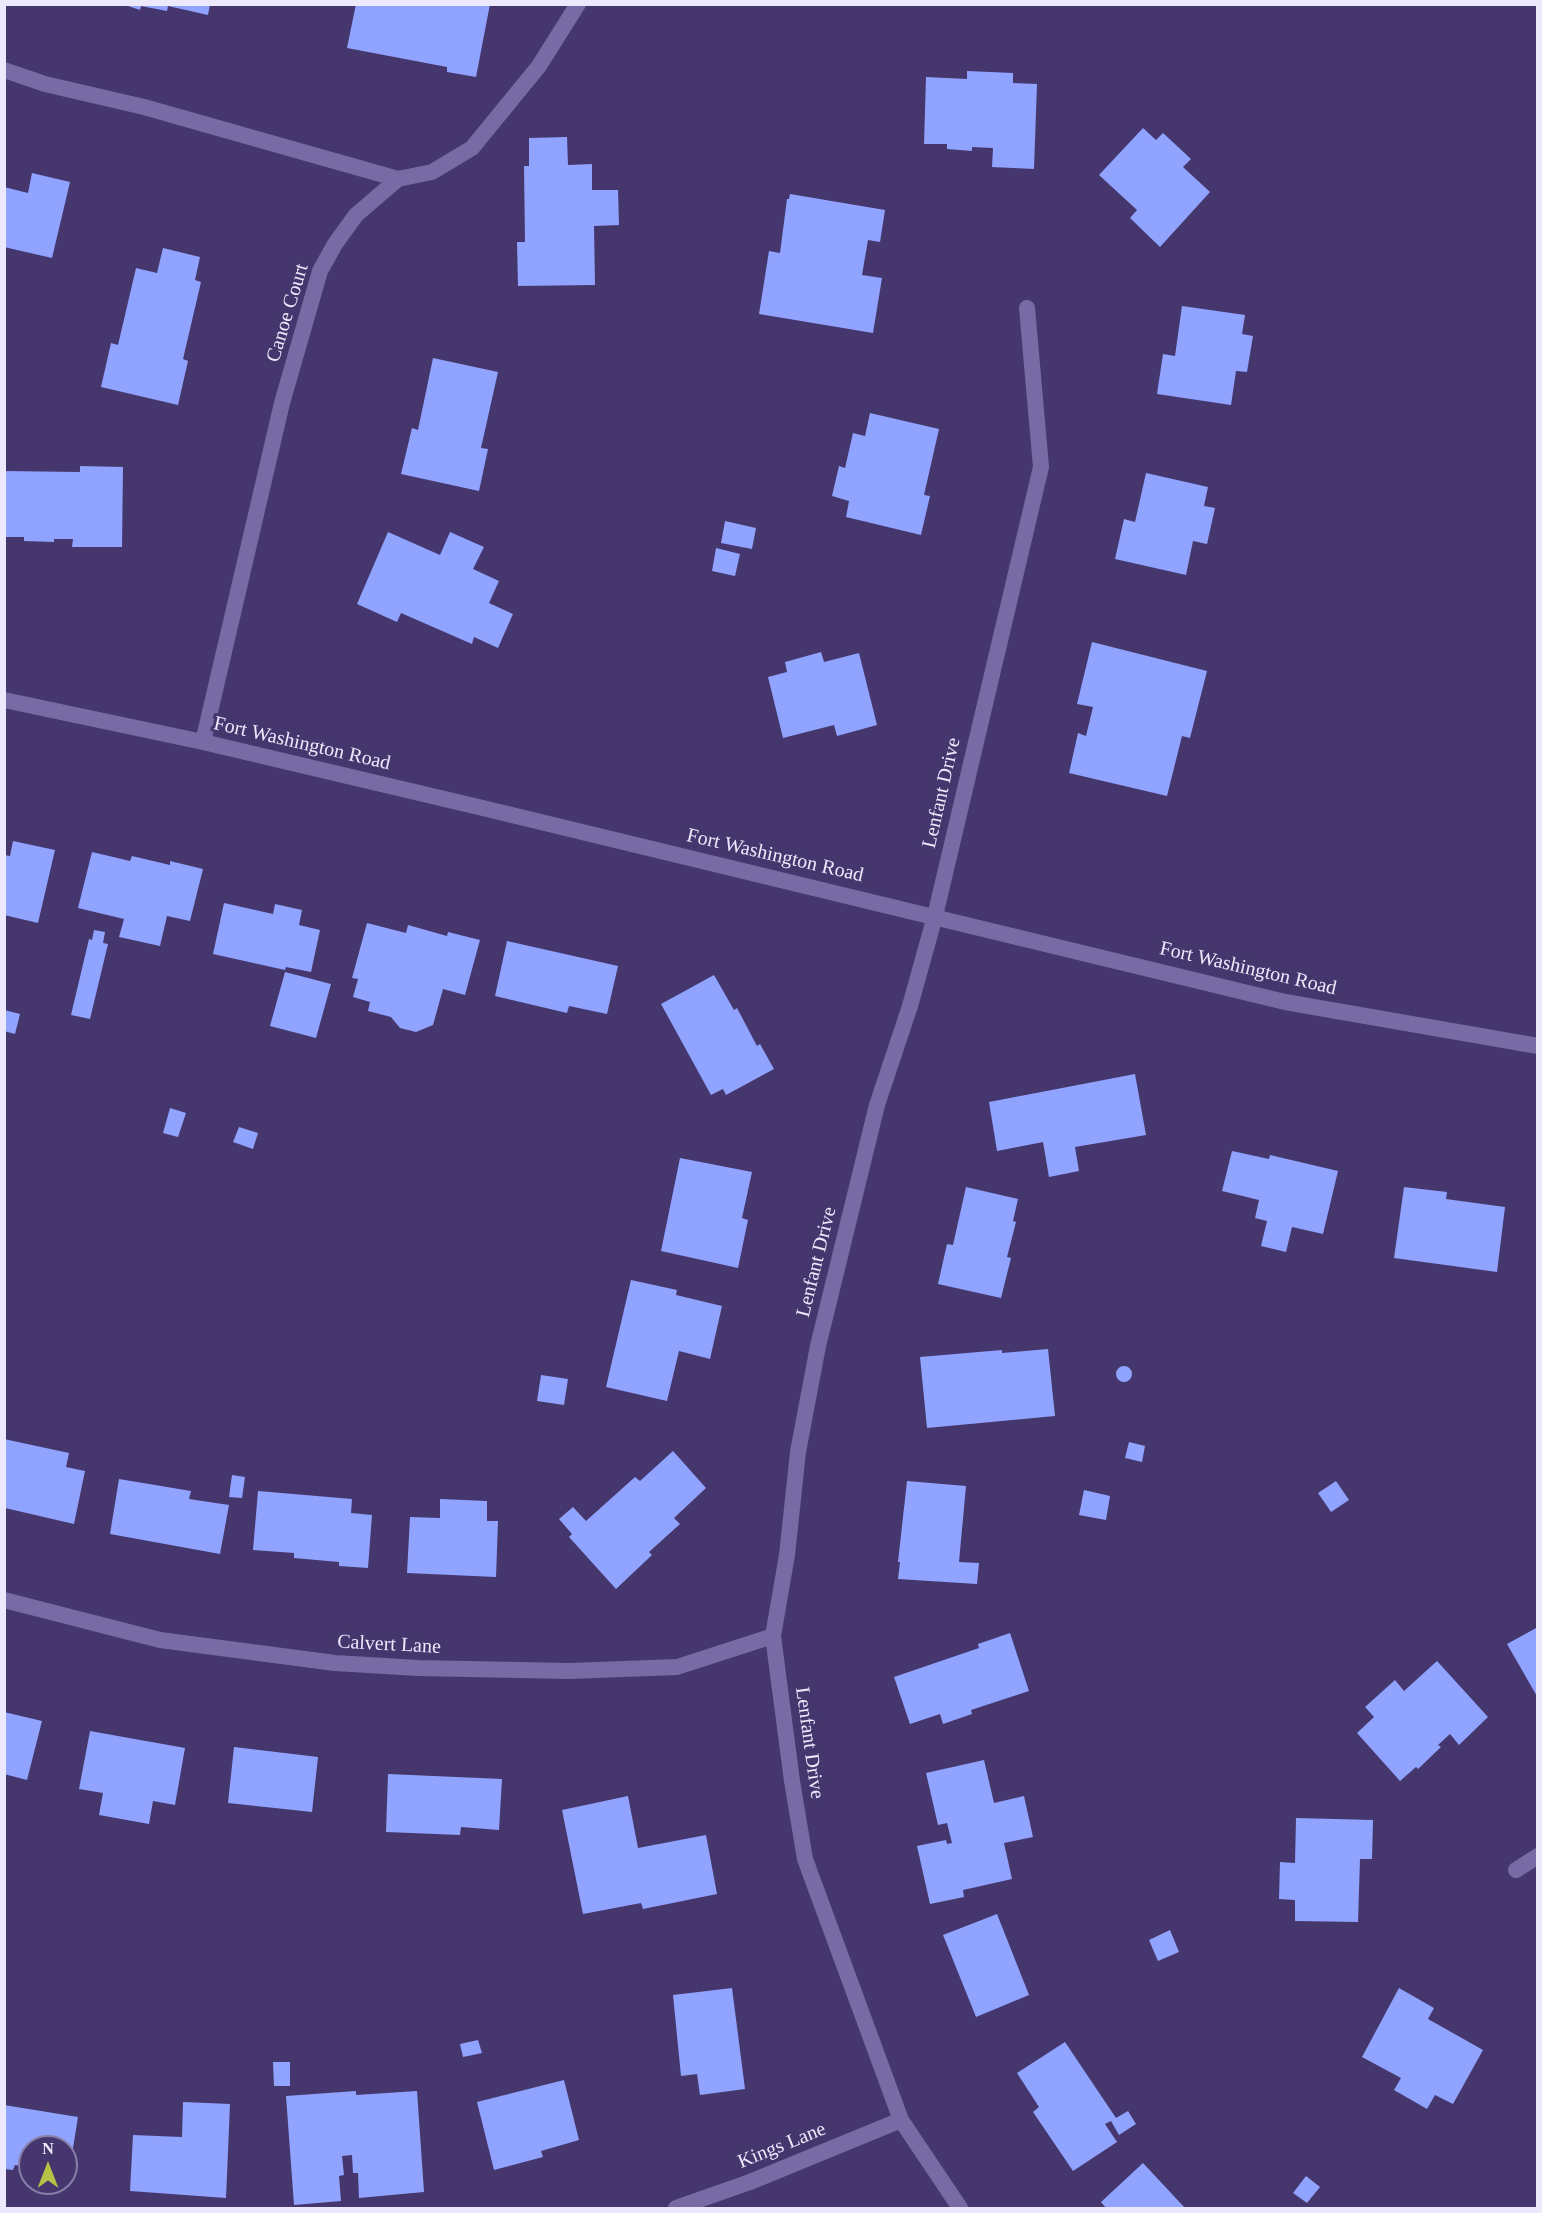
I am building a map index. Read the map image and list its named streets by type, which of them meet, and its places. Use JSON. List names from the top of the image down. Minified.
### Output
{"streets":{"street":["Canoe Court","Fort Washington Road","Lenfant Drive","Calvert Lane","Kings Lane"]},"crossings":[["Canoe Court","Fort Washington Road"],["Fort Washington Road","Lenfant Drive"],["Lenfant Drive","Calvert Lane"],["Lenfant Drive","Kings Lane"]],"north":"top"}
